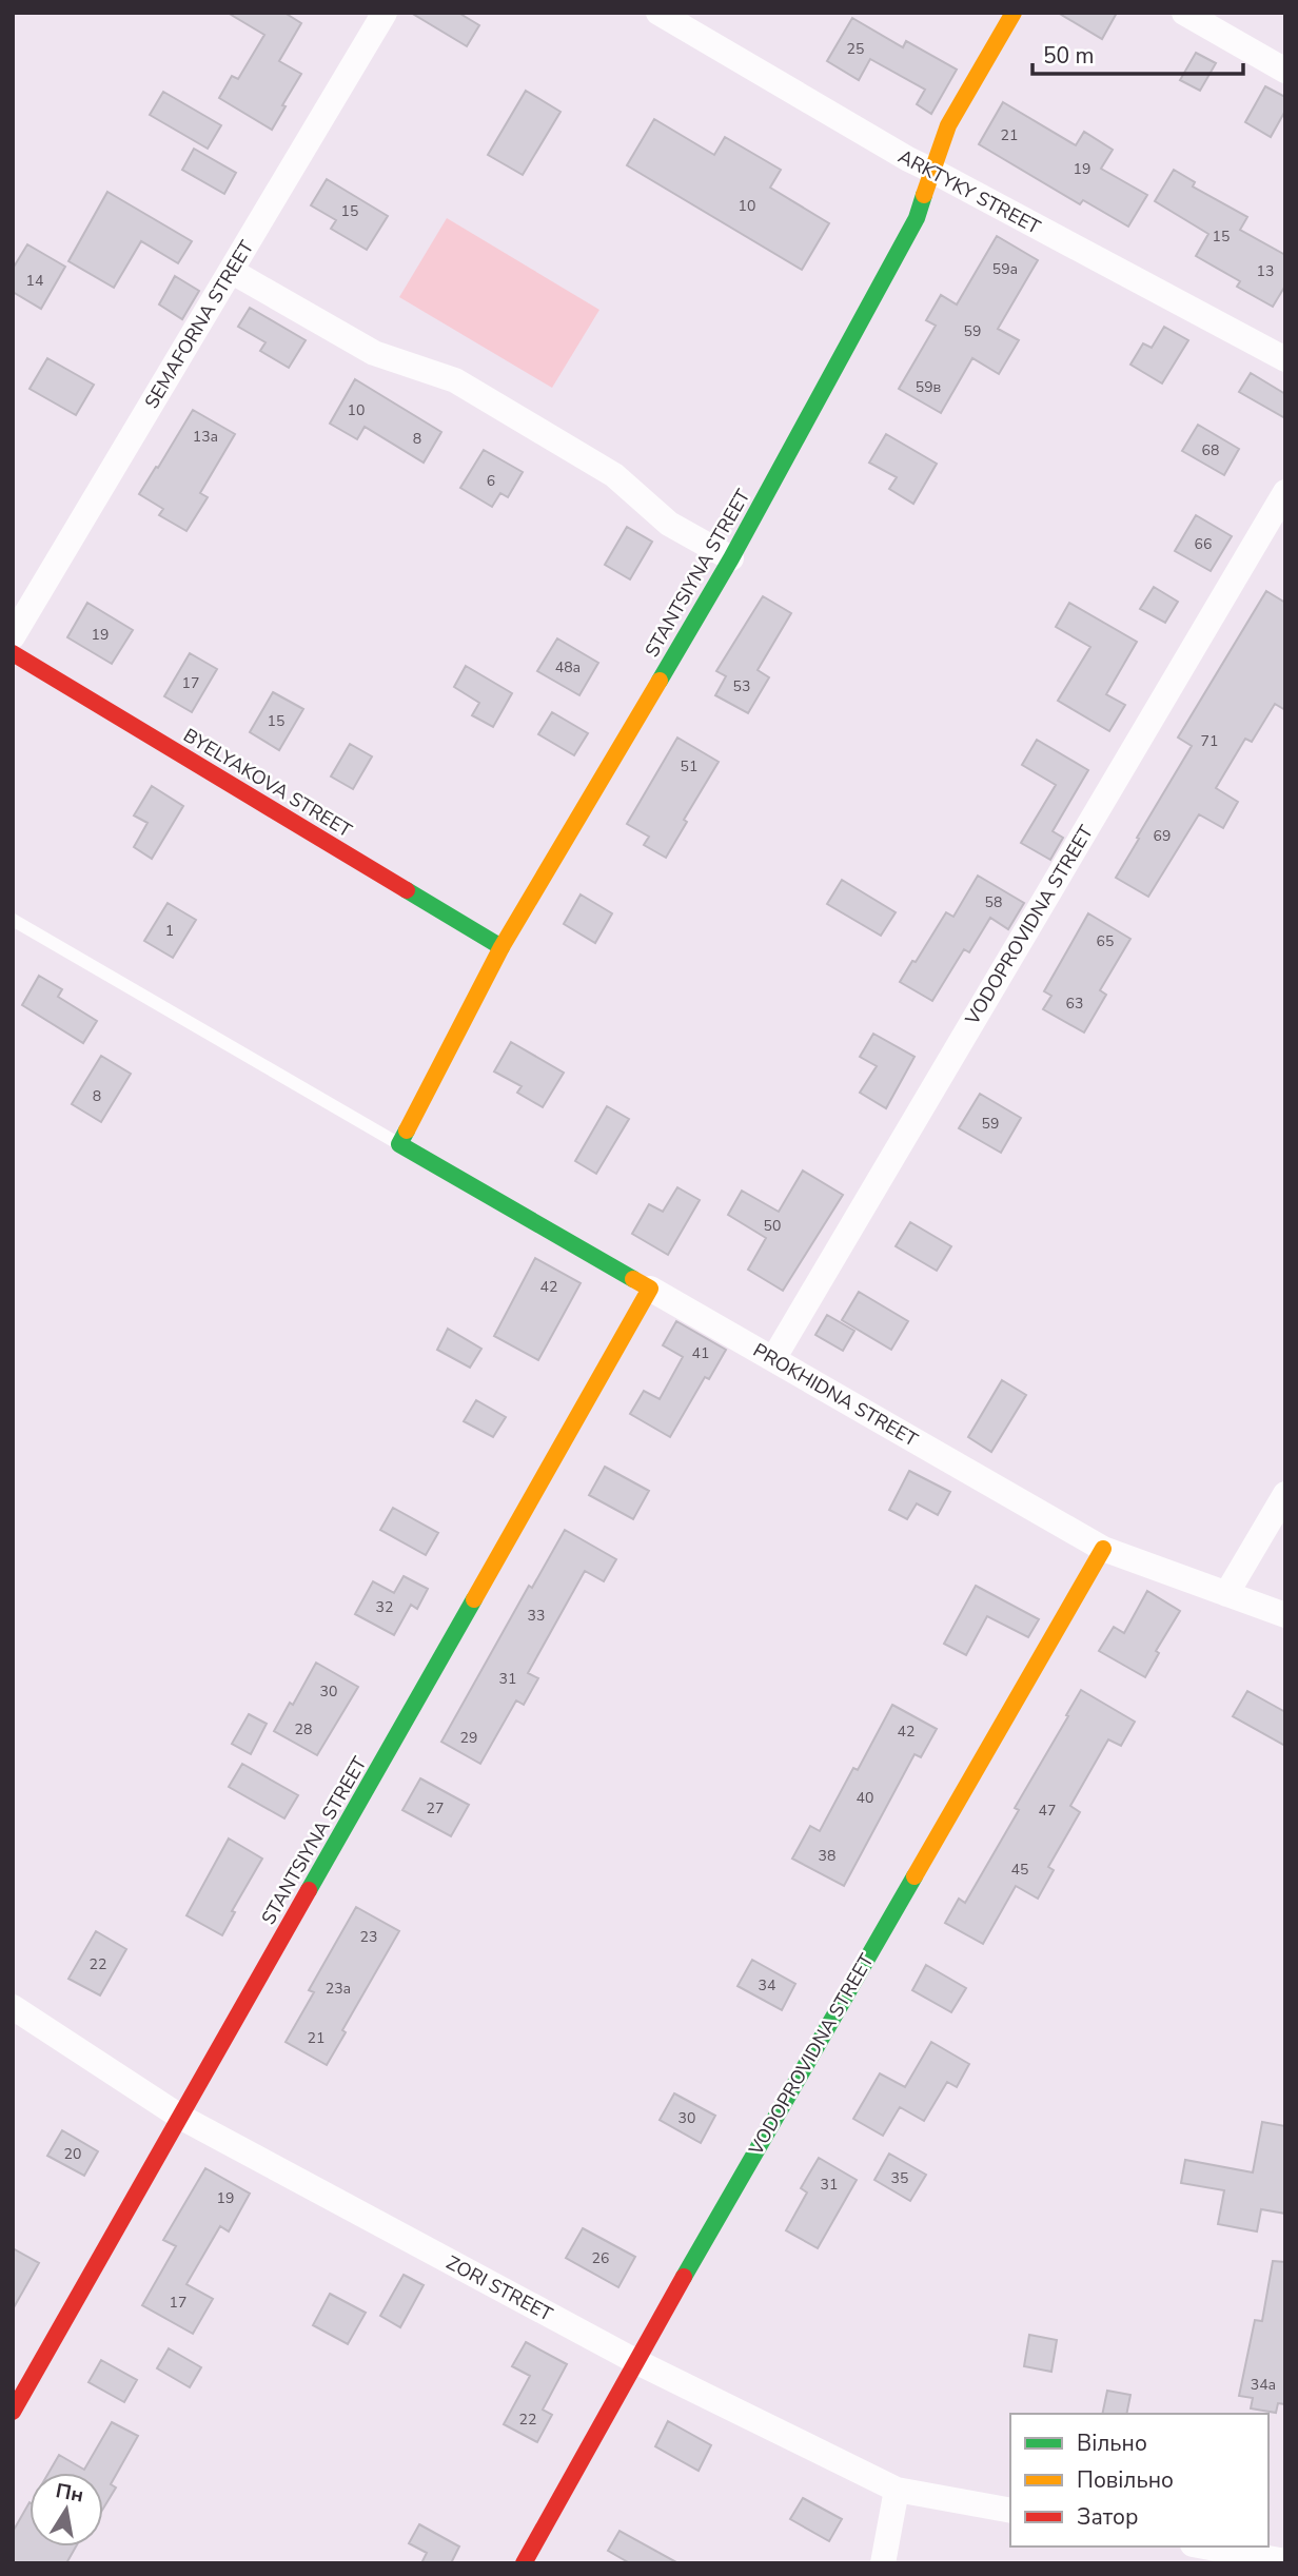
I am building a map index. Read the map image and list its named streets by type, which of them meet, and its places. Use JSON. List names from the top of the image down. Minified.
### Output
{"streets":{"street":["ARKTYKY STREET","SEMAFORNA STREET","STANTSIYNA STREET","BYELYAKOVA STREET","VODOPROVIDNA STREET","PROKHIDNA STREET","ZORI STREET"]},"crossings":[["ARKTYKY STREET","STANTSIYNA STREET"],["STANTSIYNA STREET","BYELYAKOVA STREET"],["STANTSIYNA STREET","PROKHIDNA STREET"],["STANTSIYNA STREET","ZORI STREET"],["VODOPROVIDNA STREET","PROKHIDNA STREET"],["VODOPROVIDNA STREET","ZORI STREET"]],"house_numbers":["25","21","19","10","15","15","59а","13","14","59","59в","10","13а","8","68","6","66","19","48а","17","53","15","71","51","69","58","1","65","63","8","59","50","42","41","32","33","31","30","28","42","29","40","27","47","38","45","23","22","34","23а","21","30","20","35","31","19","26","17","34а","22"],"legend":["Вільно","Повільно","Затор"],"scale_bar":"50 m","north":"top"}
